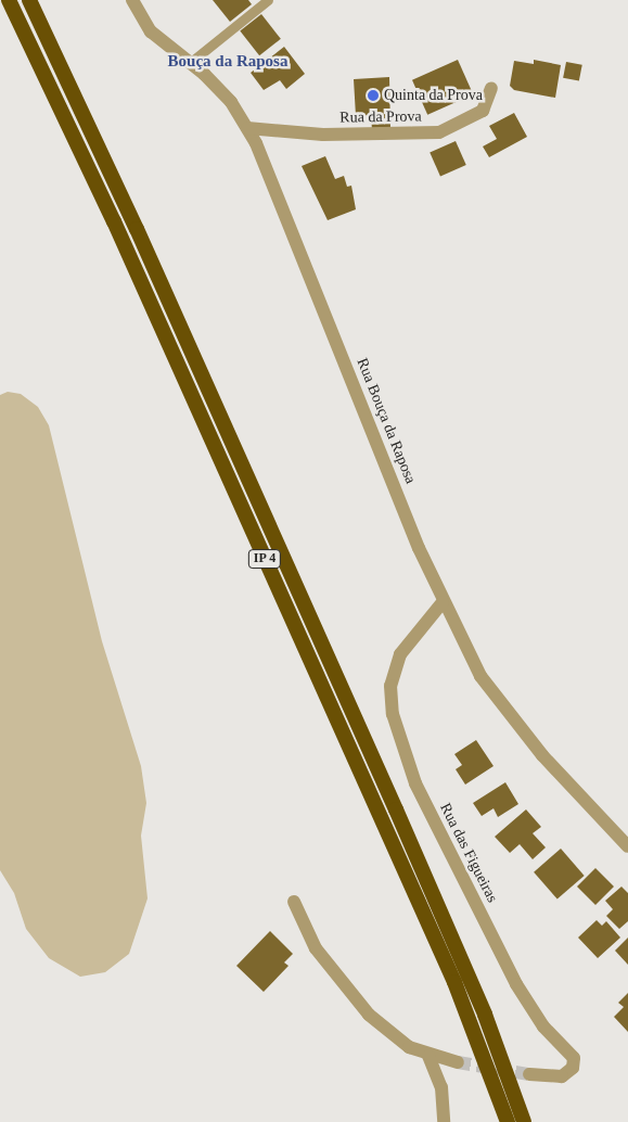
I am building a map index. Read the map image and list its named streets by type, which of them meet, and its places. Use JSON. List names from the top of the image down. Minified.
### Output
{"streets":{"highway":["IP 4"],"street":["Rua da Prova","Rua Bouça da Raposa","Rua das Figueiras"]},"crossings":[["Rua da Prova","Rua Bouça da Raposa"],["Rua Bouça da Raposa","Rua das Figueiras"]],"districts":["Bouça da Raposa"],"places":["Quinta da Prova"]}
